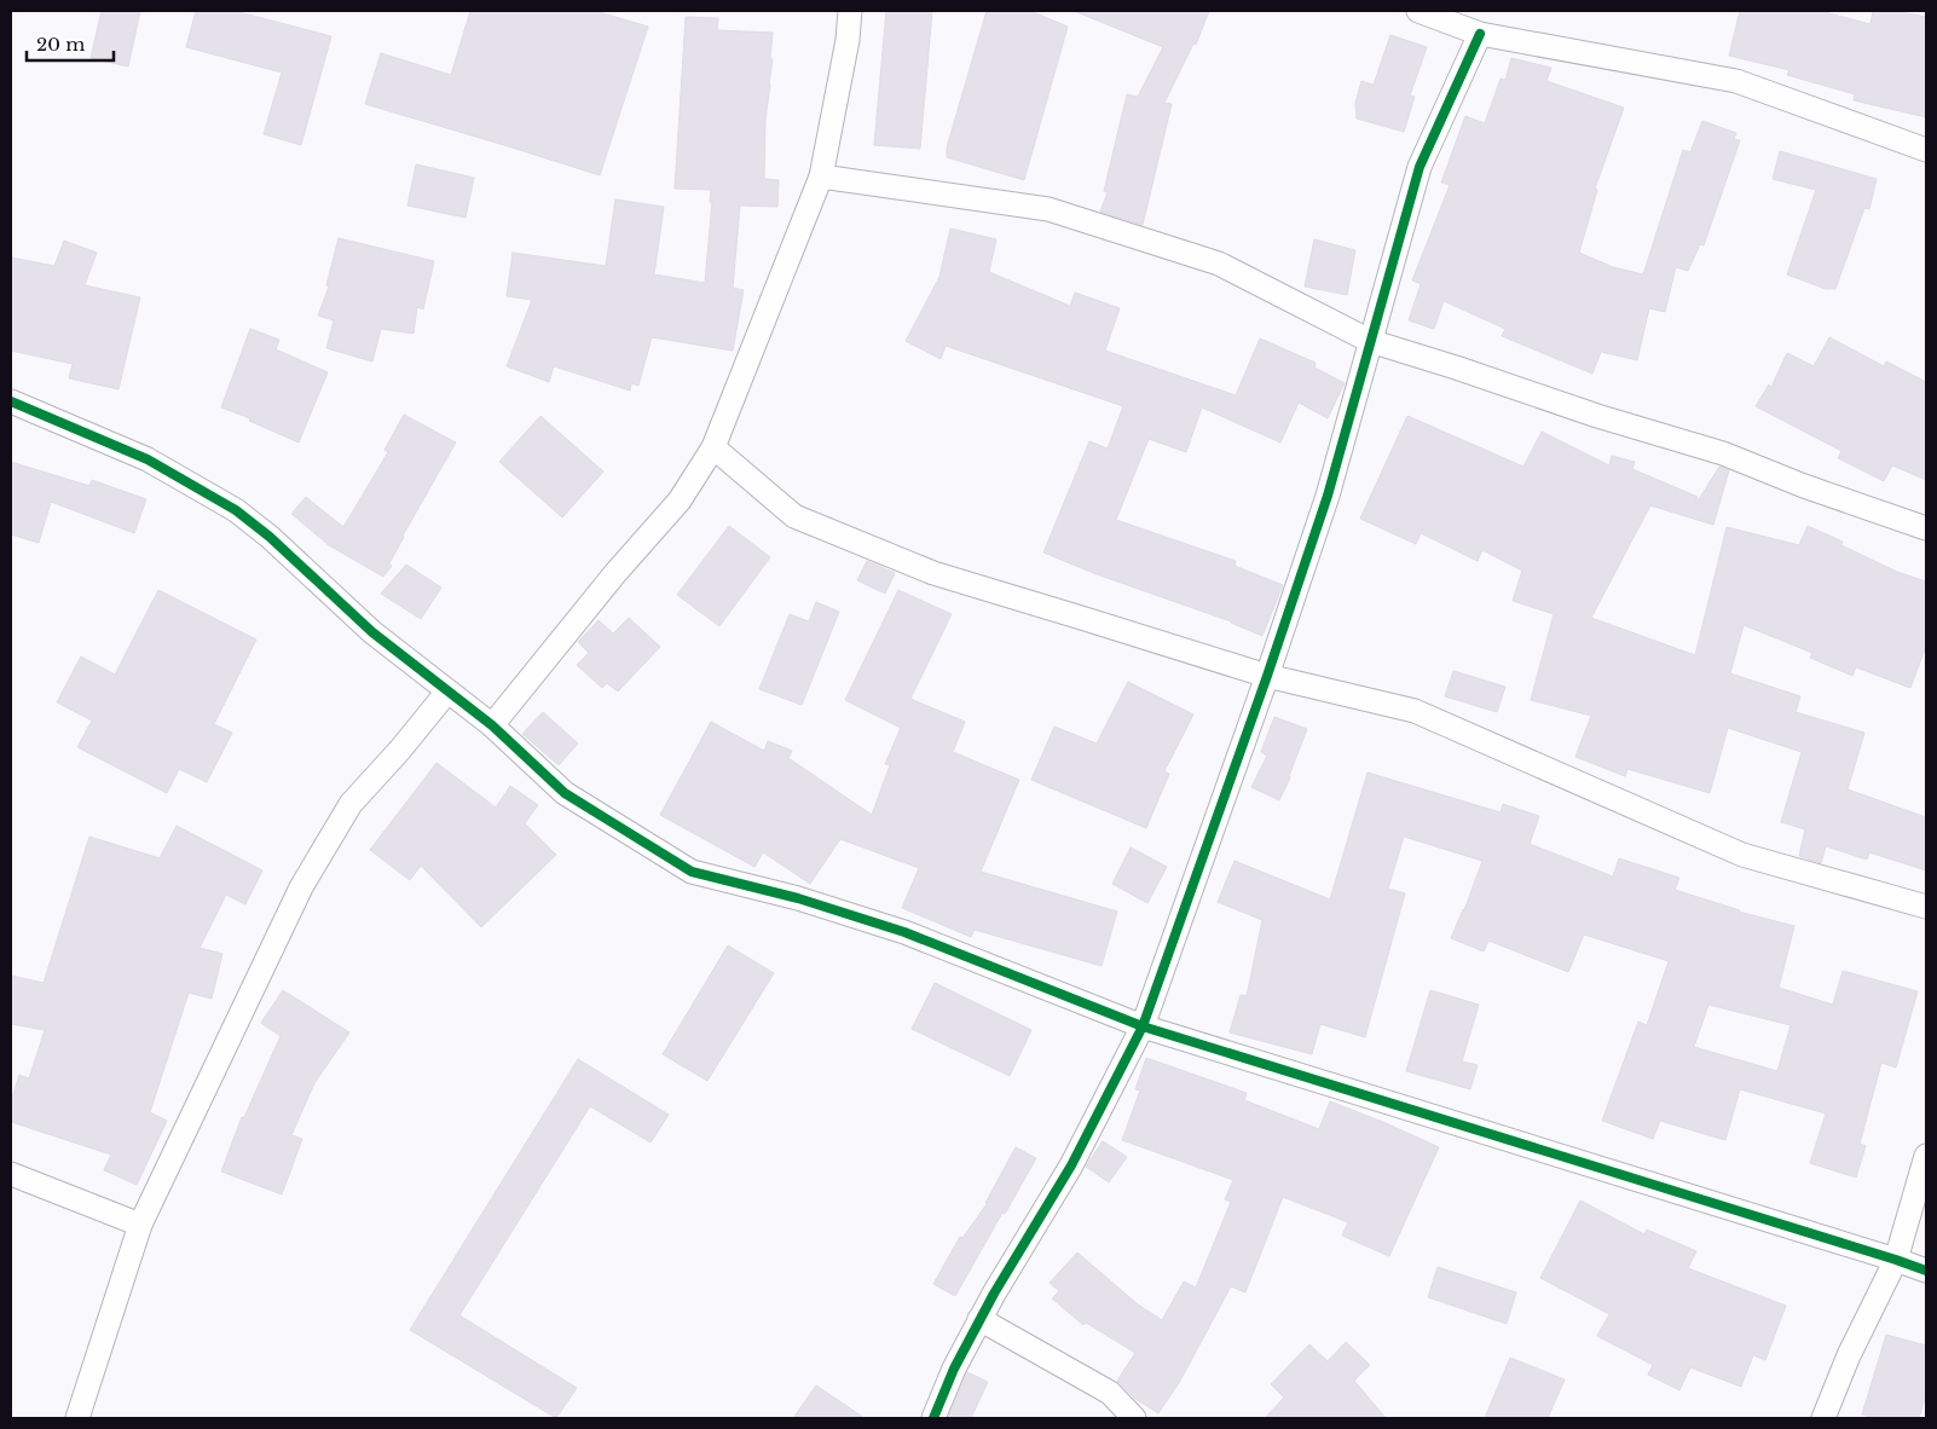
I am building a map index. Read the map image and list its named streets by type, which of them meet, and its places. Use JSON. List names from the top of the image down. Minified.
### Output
{"scale_bar":"20 m"}
